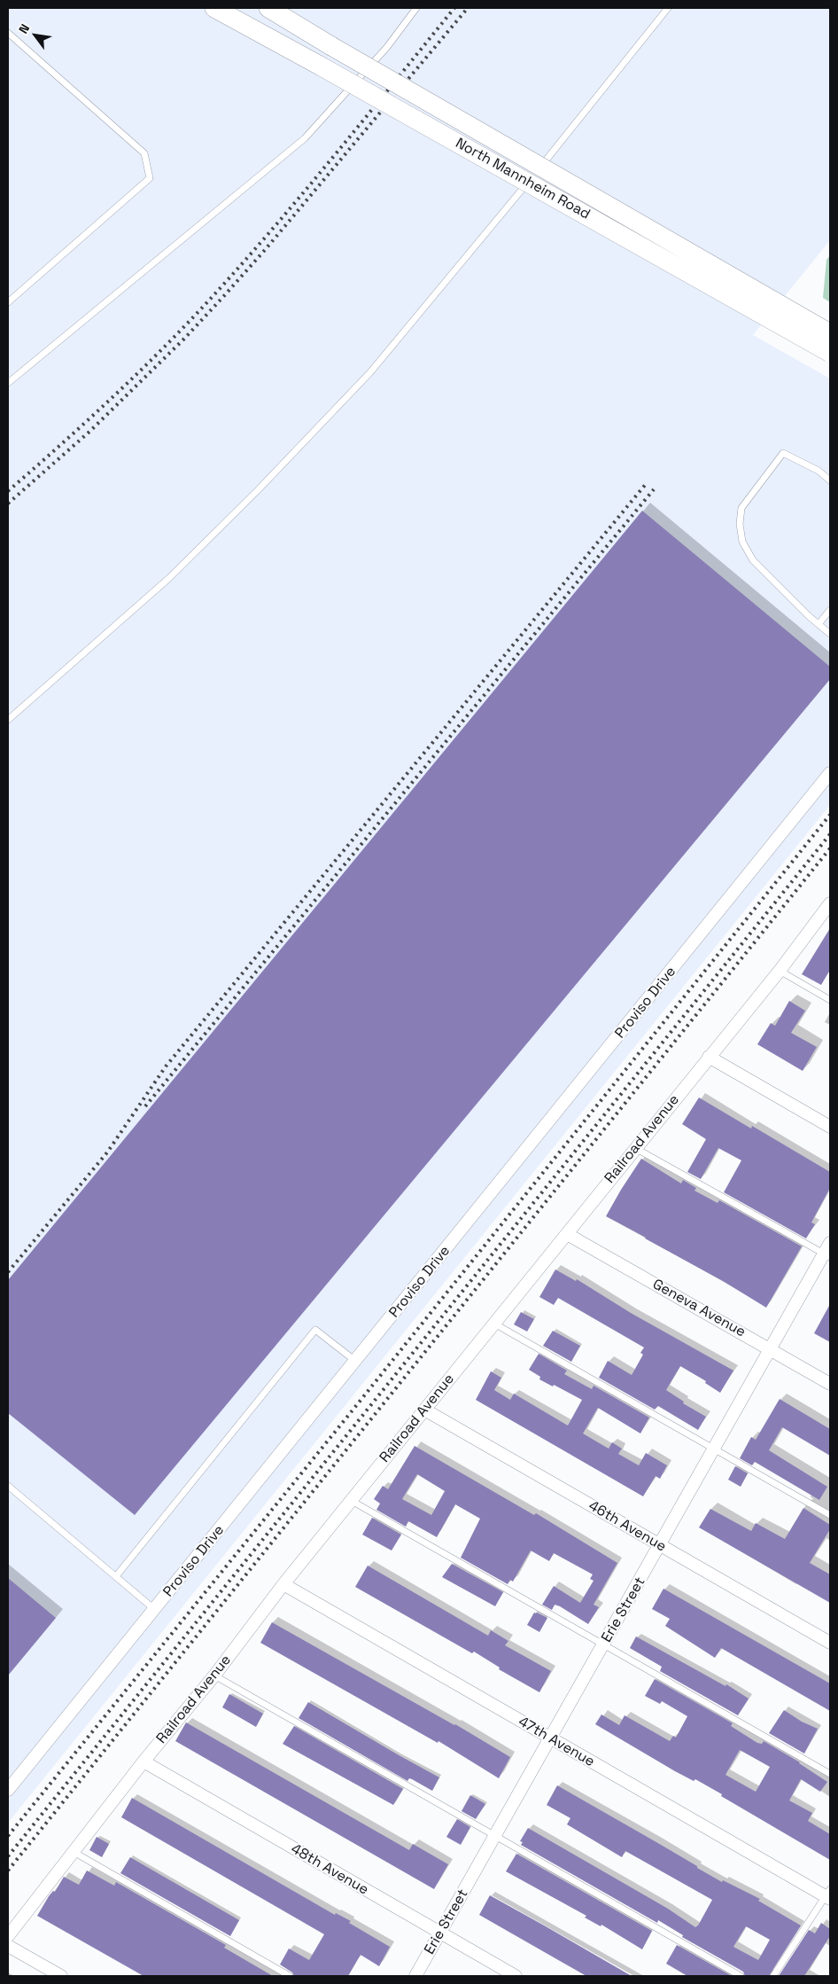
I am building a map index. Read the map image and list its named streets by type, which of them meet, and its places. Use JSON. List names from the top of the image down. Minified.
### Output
{"streets":{"main road":["North Mannheim Road"],"street":["Proviso Drive","Railroad Avenue","Geneva Avenue","46th Avenue","Erie Street","47th Avenue","48th Avenue"]},"crossings":[["Railroad Avenue","Geneva Avenue"],["Railroad Avenue","46th Avenue"],["Railroad Avenue","47th Avenue"],["Railroad Avenue","48th Avenue"],["Geneva Avenue","Erie Street"],["46th Avenue","Erie Street"],["Erie Street","47th Avenue"],["Erie Street","48th Avenue"]],"north":"top left"}
